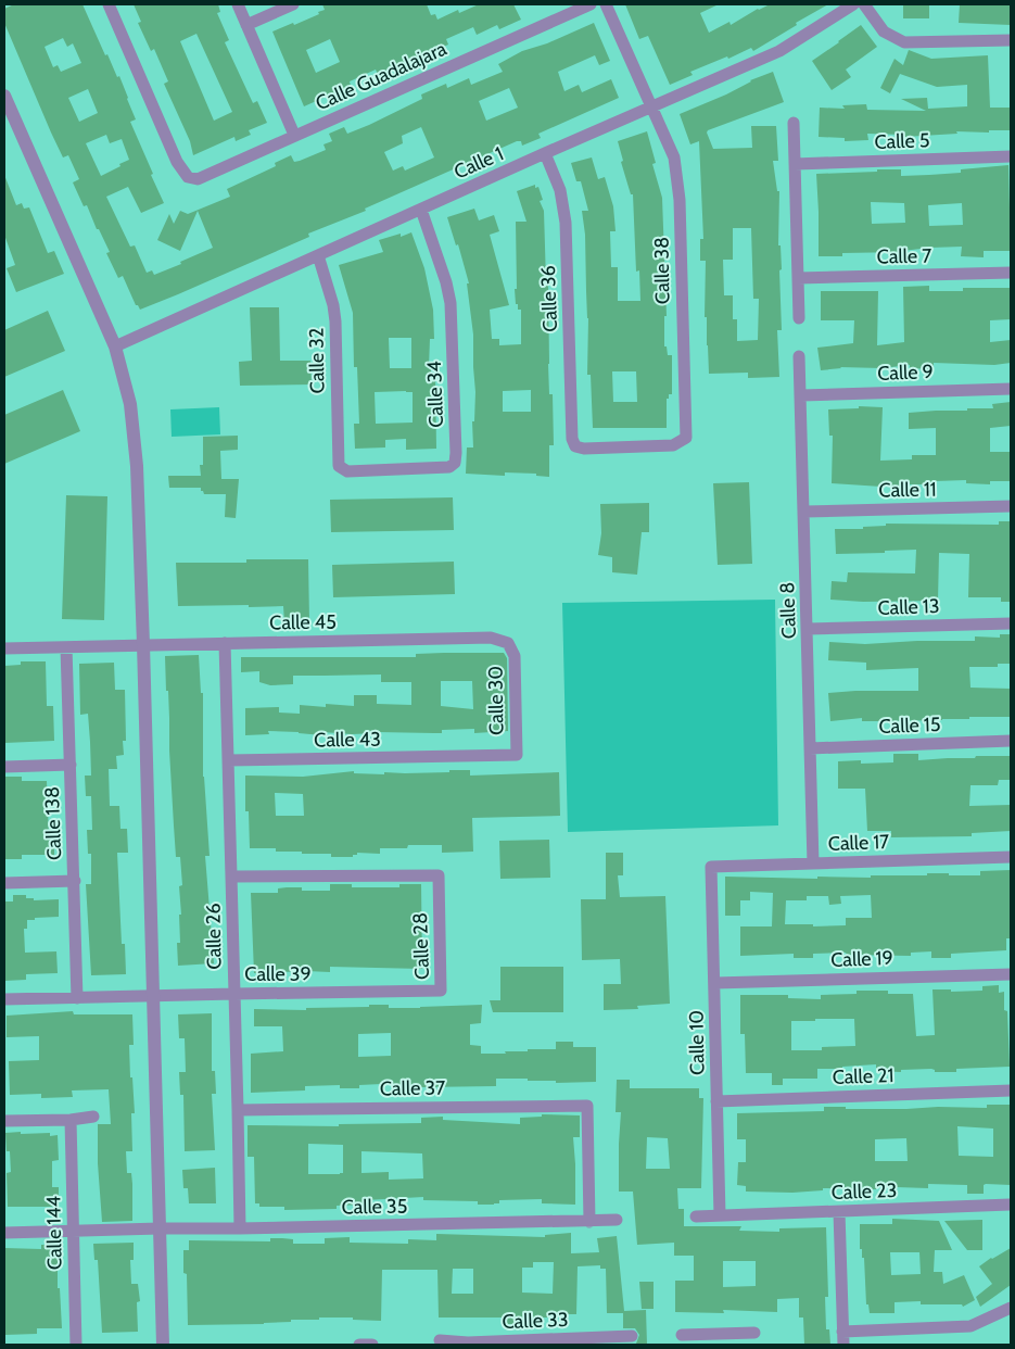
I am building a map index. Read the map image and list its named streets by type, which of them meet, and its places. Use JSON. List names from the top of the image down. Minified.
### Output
{"streets":{"street":["Calle Guadalajara","Calle 5","Calle 1","Calle 7","Calle 38","Calle 36","Calle 32","Calle 9","Calle 34","Calle 11","Calle 13","Calle 8","Calle 45","Calle 30","Calle 15","Calle 43","Calle 138","Calle 17","Calle 26","Calle 28","Calle 19","Calle 39","Calle 10","Calle 21","Calle 37","Calle 23","Calle 35","Calle 144","Calle 33"]},"crossings":[["Calle 1","Calle 38"],["Calle 1","Calle 36"],["Calle 1","Calle 32"],["Calle 1","Calle 34"],["Calle 38","Calle 36"],["Calle 32","Calle 34"],["Calle 9","Calle 8"],["Calle 11","Calle 8"],["Calle 13","Calle 8"],["Calle 8","Calle 15"],["Calle 8","Calle 17"],["Calle 45","Calle 30"],["Calle 45","Calle 138"],["Calle 45","Calle 26"],["Calle 30","Calle 43"],["Calle 43","Calle 26"],["Calle 138","Calle 39"],["Calle 17","Calle 10"],["Calle 26","Calle 28"],["Calle 26","Calle 39"],["Calle 26","Calle 37"],["Calle 26","Calle 35"],["Calle 28","Calle 39"],["Calle 19","Calle 10"],["Calle 10","Calle 21"],["Calle 10","Calle 23"],["Calle 37","Calle 35"],["Calle 35","Calle 144"]]}
